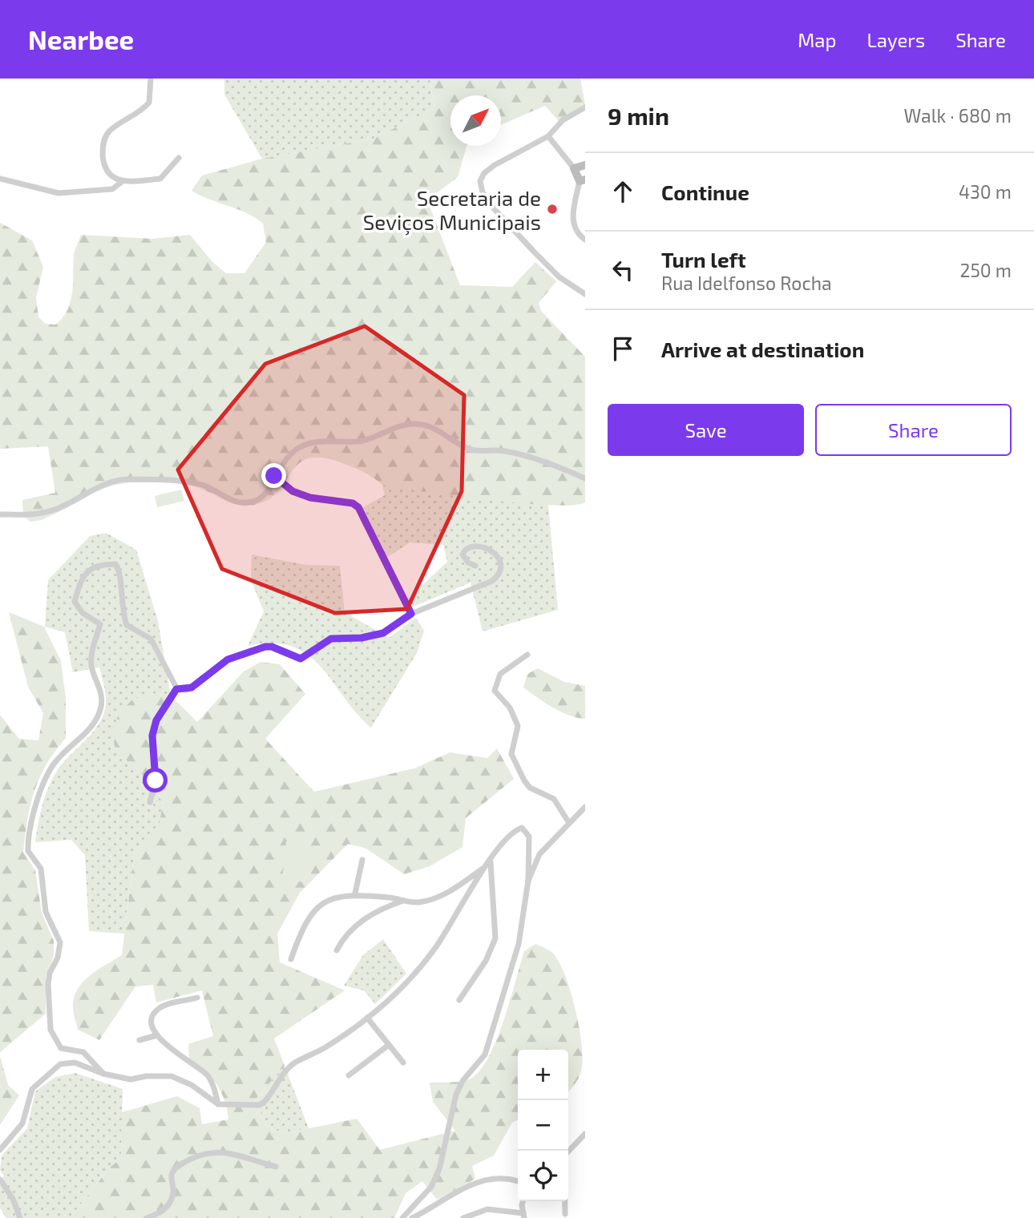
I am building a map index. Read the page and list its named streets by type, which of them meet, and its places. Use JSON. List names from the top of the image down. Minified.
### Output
{"places":["Secretaria de Seviços Municipais"],"north":"top right","page":{"header":"Nearbee","nav":["Map","Layers","Share"],"heading":["9 min","Walk · 680 m"],"list":[["Continue","430 m"],["Turn left","Rua Idelfonso Rocha","250 m"],"Arrive at destination"],"buttons":["Save","Share"],"map_buttons":["+","−"]}}
